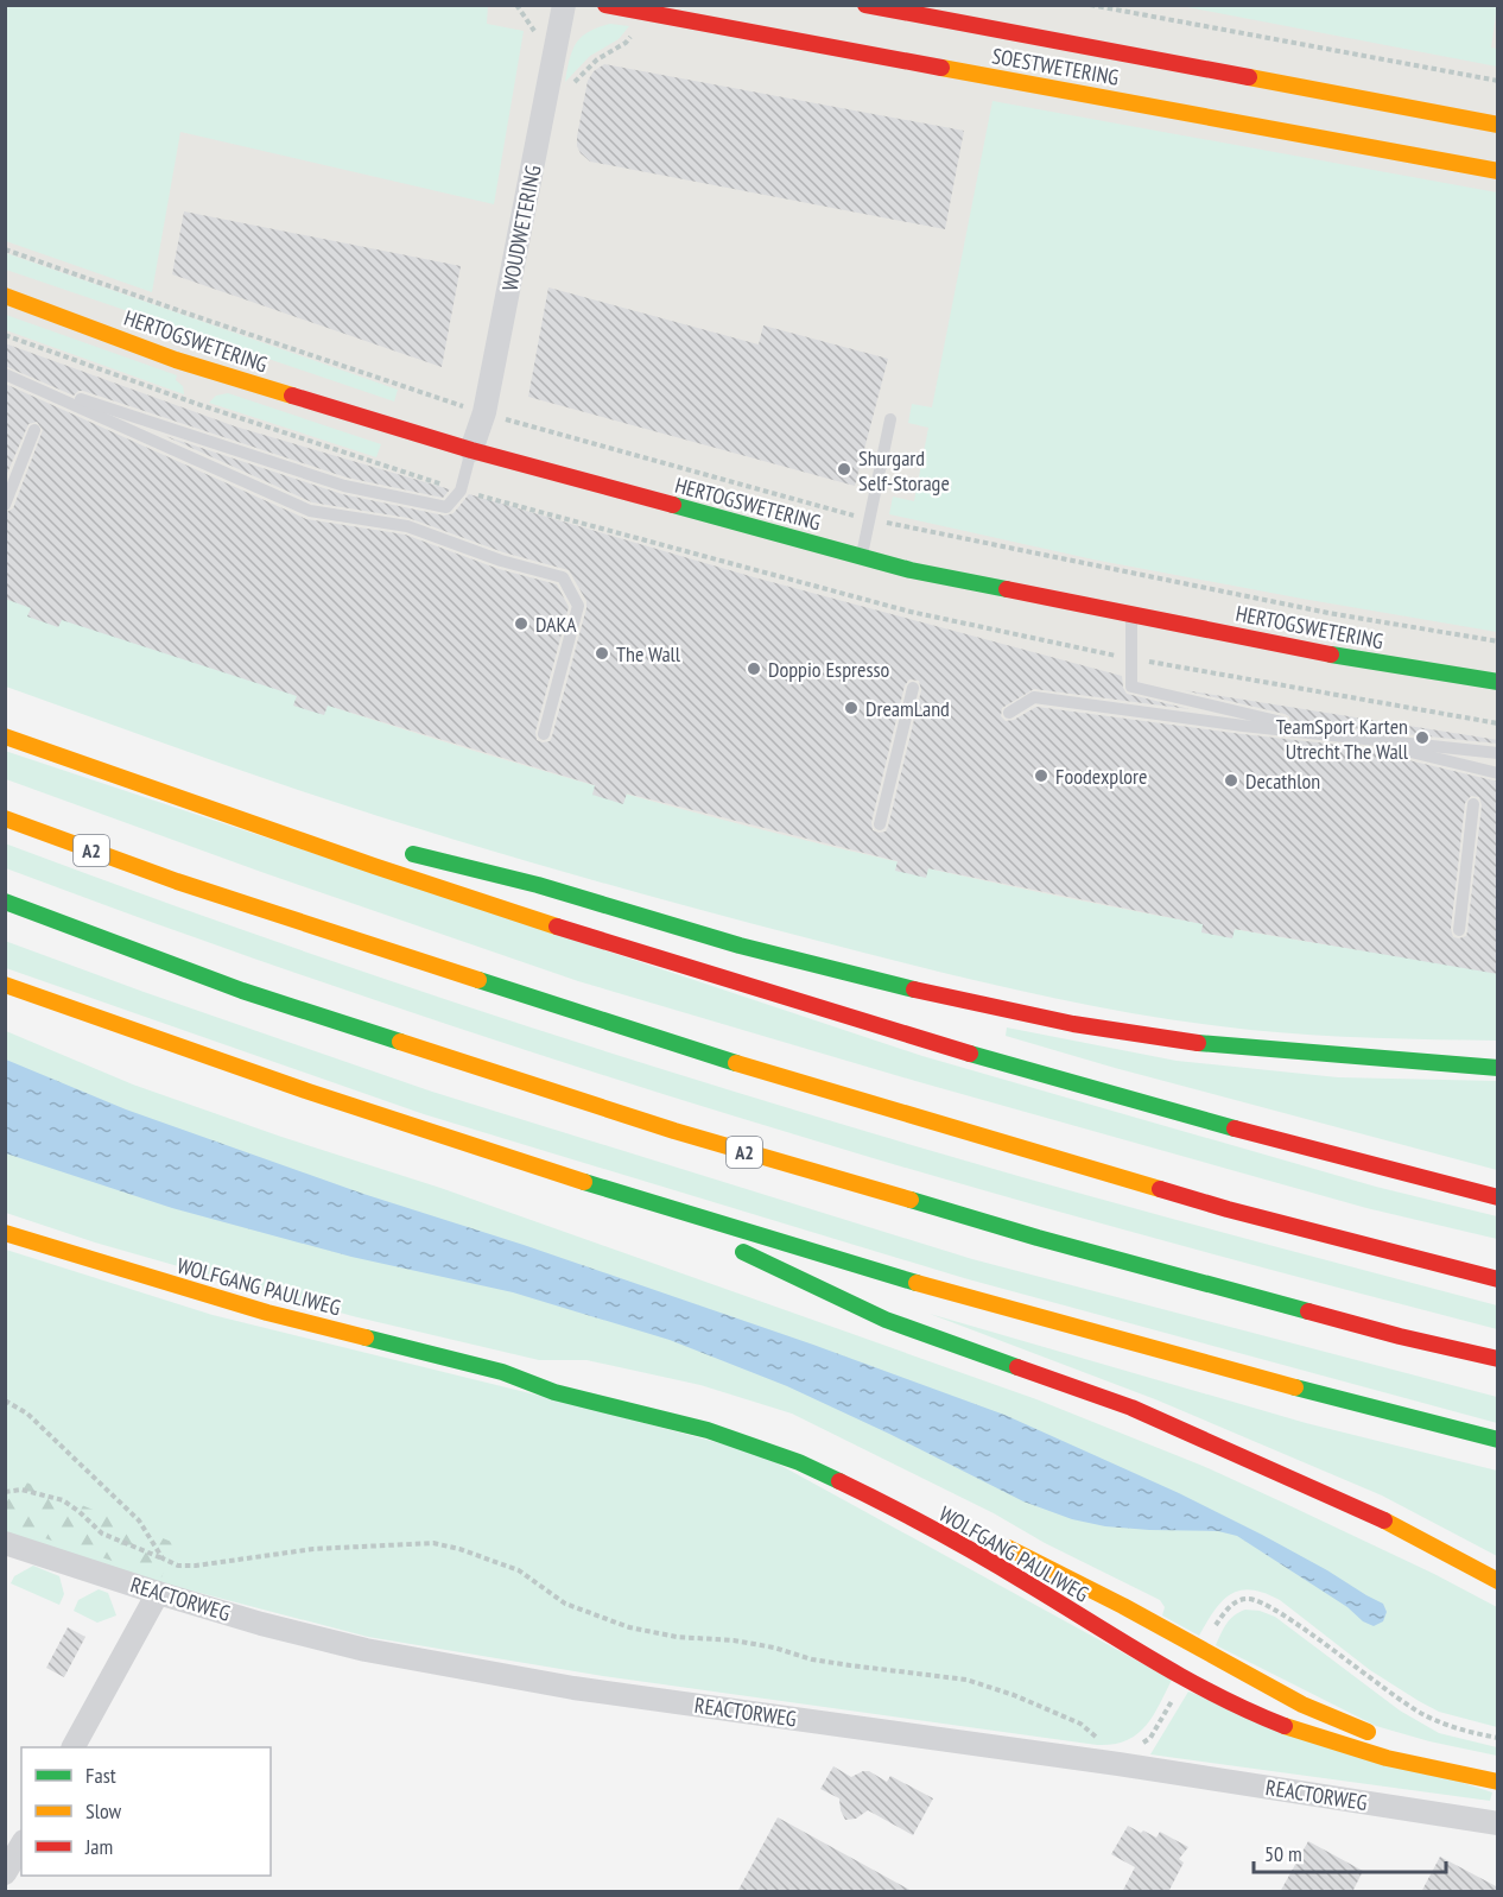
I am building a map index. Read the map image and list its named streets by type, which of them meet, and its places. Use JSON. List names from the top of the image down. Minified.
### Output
{"streets":{"main road":["SOESTWETERING","HERTOGSWETERING","A2","WOLFGANG PAULIWEG"],"street":["WOUDWETERING","REACTORWEG"]},"crossings":[["WOUDWETERING","HERTOGSWETERING"]],"places":["Shurgard Self-Storage","DAKA","The Wall","Doppio Espresso","DreamLand","TeamSport Karten Utrecht The Wall","Foodexplore","Decathlon"],"legend":["Fast","Slow","Jam"],"scale_bar":"50 m"}
